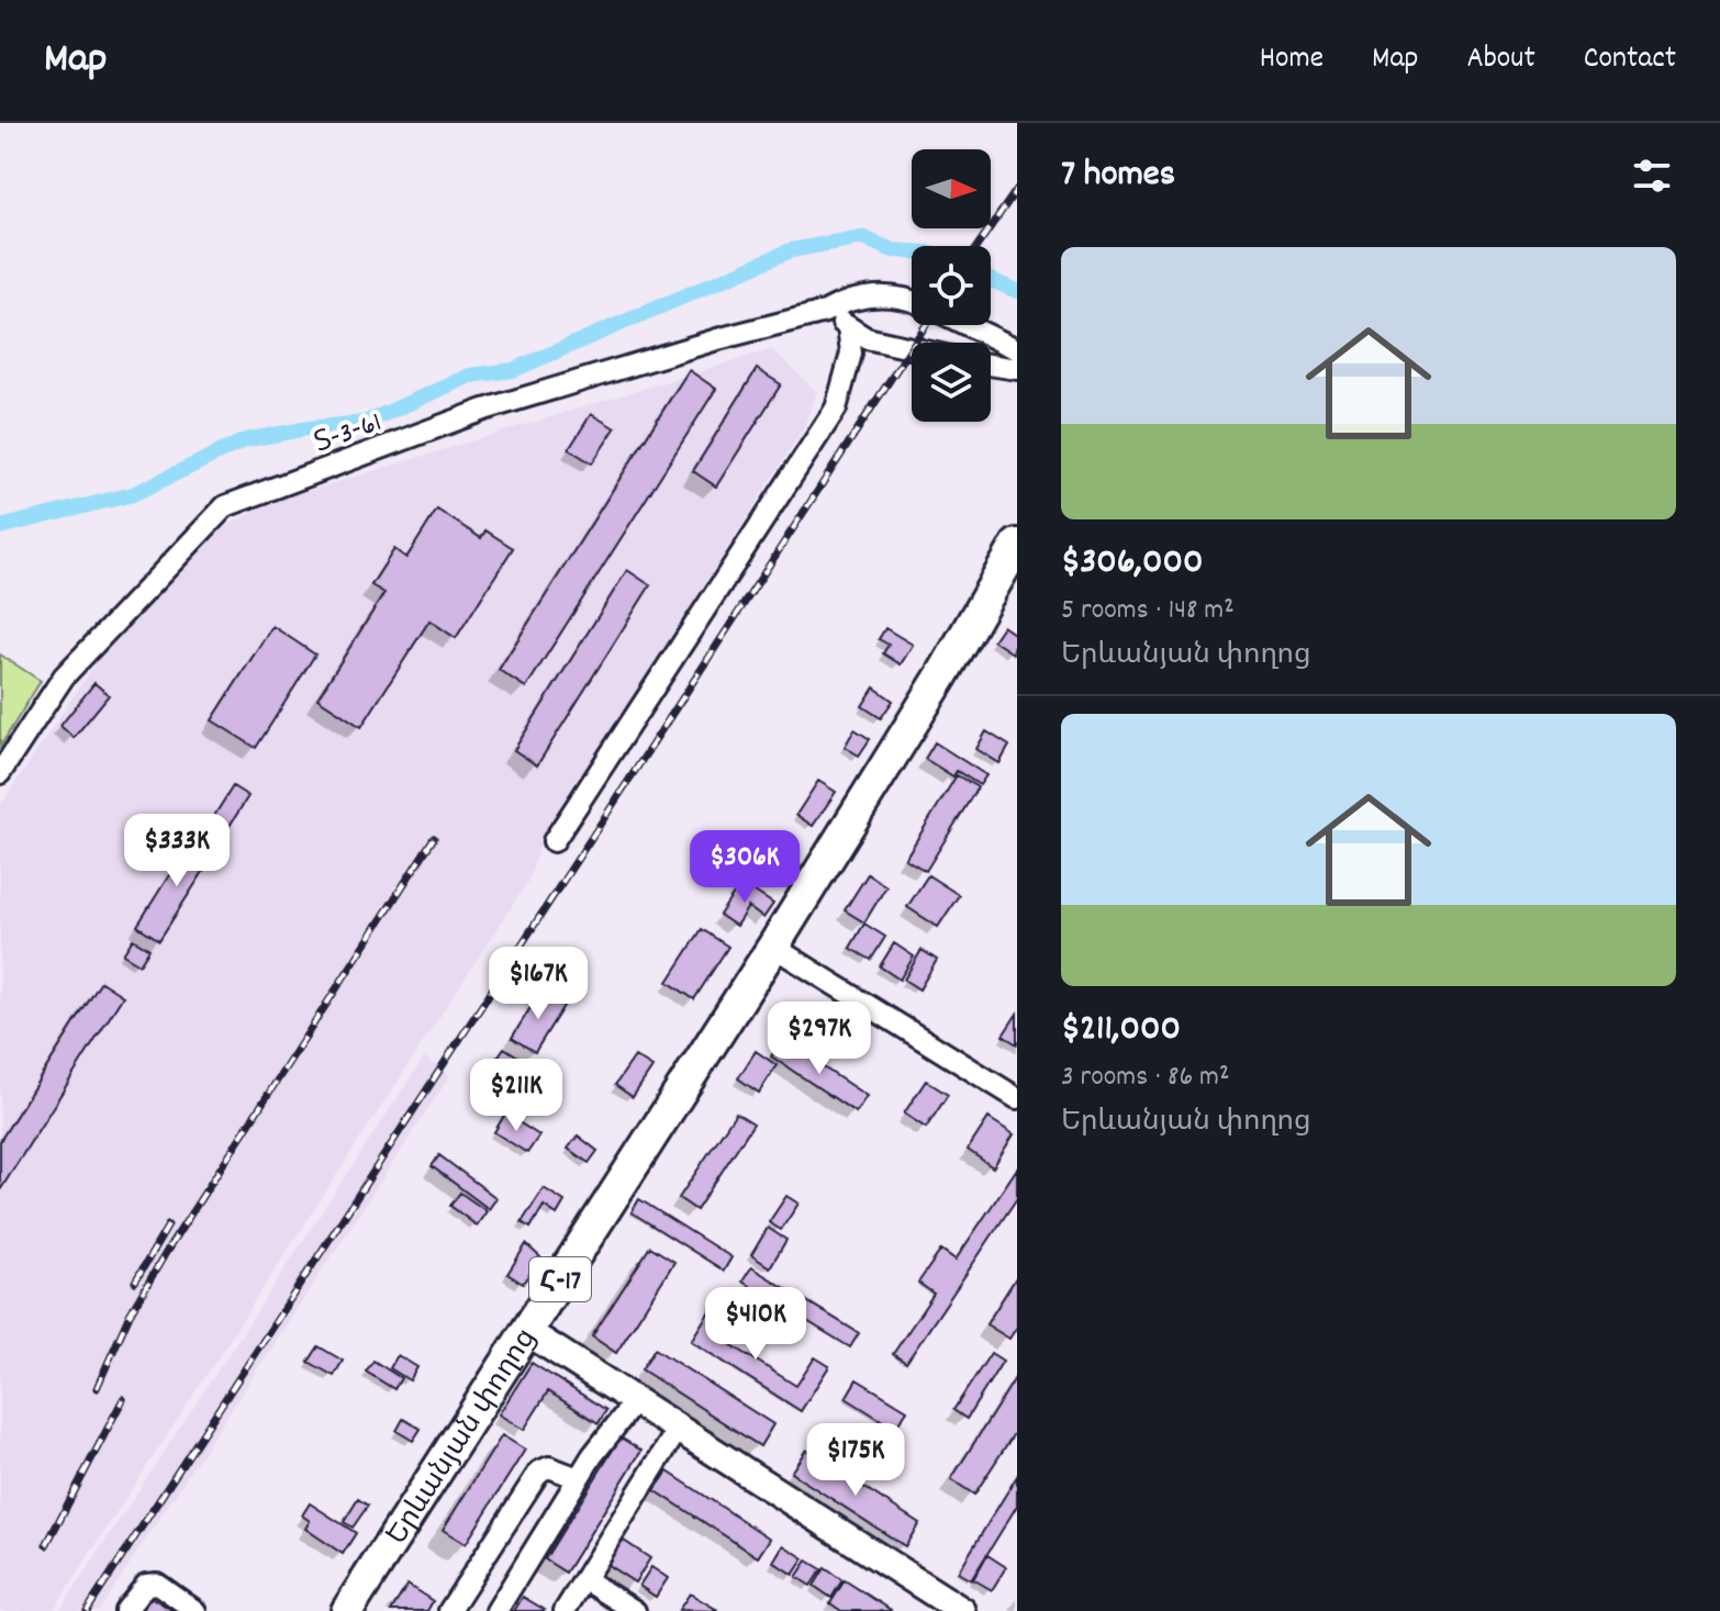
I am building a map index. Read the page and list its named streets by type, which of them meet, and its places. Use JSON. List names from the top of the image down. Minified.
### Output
{"streets":{"highway":["Հ-17","Երևանյան փողոց"],"street":["Տ-3-61"]},"north":"right","page":{"header":"Map","nav":["Home","Map","About","Contact"],"heading":"7 homes","list":[{"name":"$306,000","note":"5 rooms · 148 m² · Երևանյան փողոց"},{"name":"$211,000","note":"3 rooms · 86 m² · Երևանյան փողոց"}],"price":["$333K","$306K","$167K","$297K","$211K","$410K","$175K"]}}
